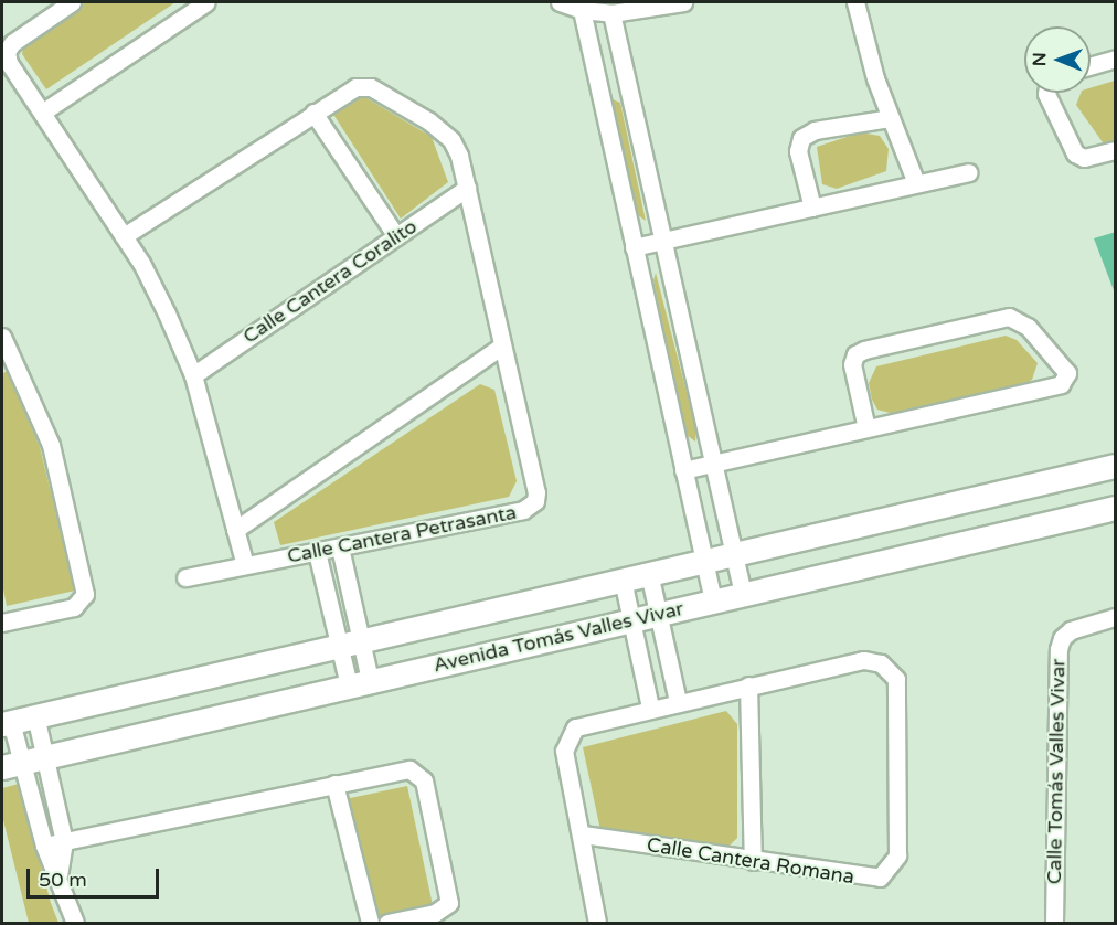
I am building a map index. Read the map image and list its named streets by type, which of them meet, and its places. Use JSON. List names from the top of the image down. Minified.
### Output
{"streets":{"main road":["Avenida Tomás Valles Vivar"],"street":["Calle Cantera Coralito","Calle Cantera Petrasanta","Calle Tomás Valles Vivar","Calle Cantera Romana"]},"crossings":[["Calle Cantera Coralito","Calle Cantera Petrasanta"]],"scale_bar":"50 m","north":"left"}
